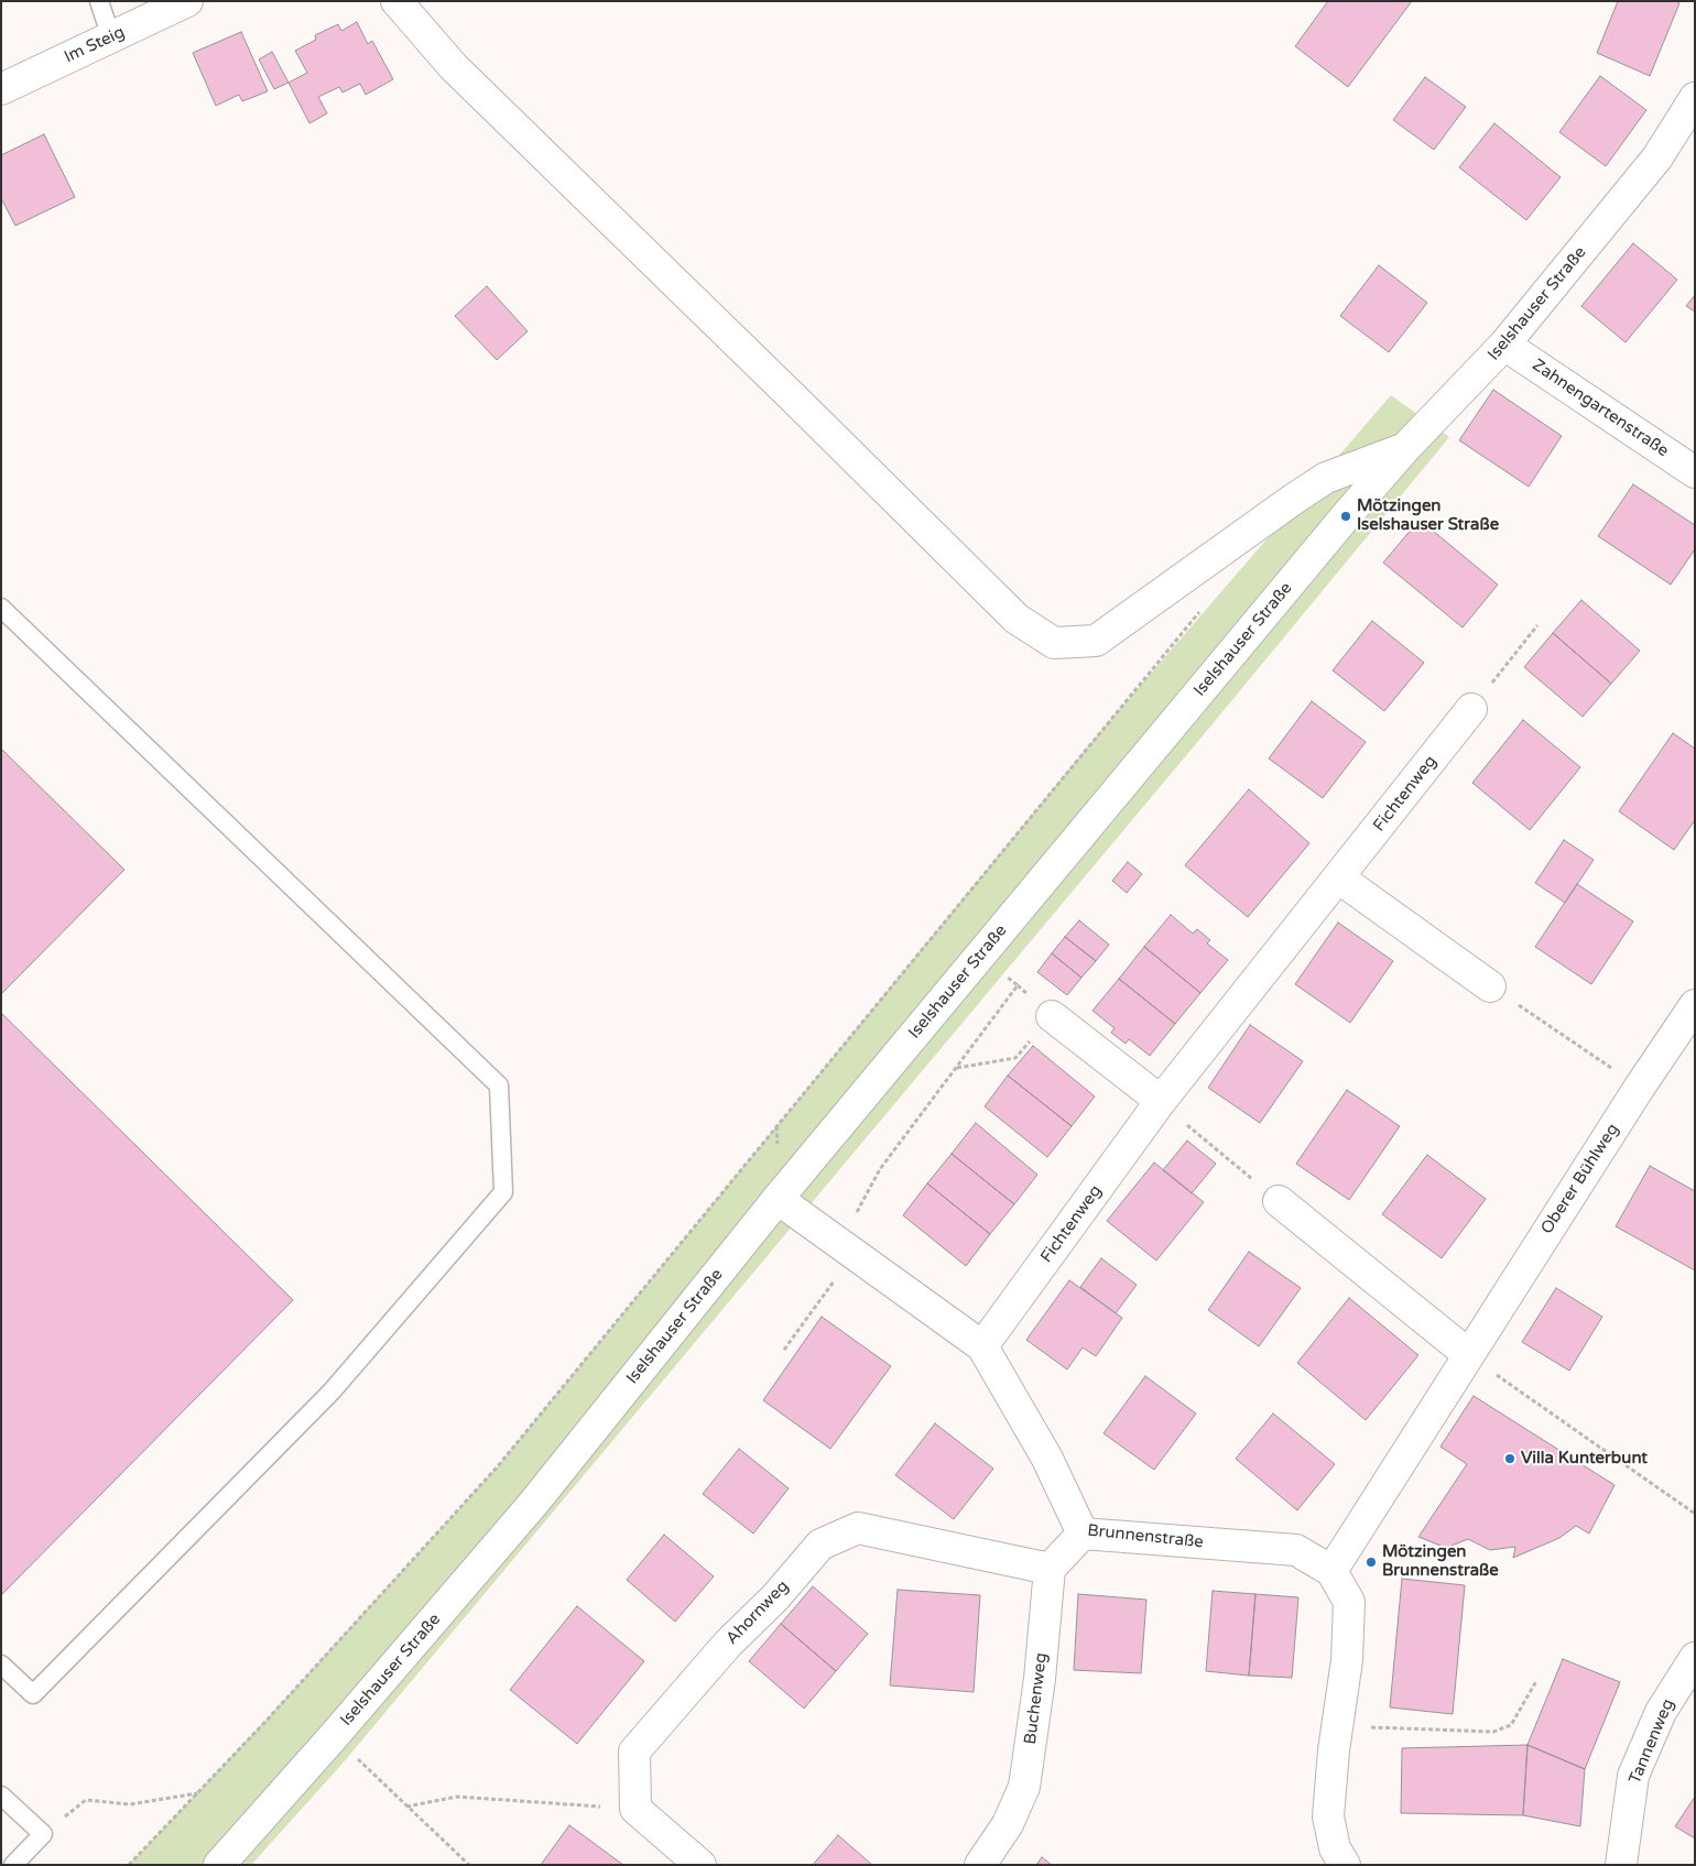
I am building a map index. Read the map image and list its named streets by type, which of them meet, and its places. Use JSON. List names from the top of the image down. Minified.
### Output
{"streets":{"street":["Im Steig","Iselshauser Straße","Zahnengartenstraße","Fichtenweg","Oberer Bühlweg","Brunnenstraße","Ahornweg","Buchenweg","Tannenweg"]},"crossings":[["Iselshauser Straße","Zahnengartenstraße"],["Iselshauser Straße","Brunnenstraße"],["Fichtenweg","Brunnenstraße"],["Oberer Bühlweg","Brunnenstraße"],["Ahornweg","Buchenweg"]],"places":["Mötzingen Iselshauser Straße","Villa Kunterbunt","Mötzingen Brunnenstraße"]}
